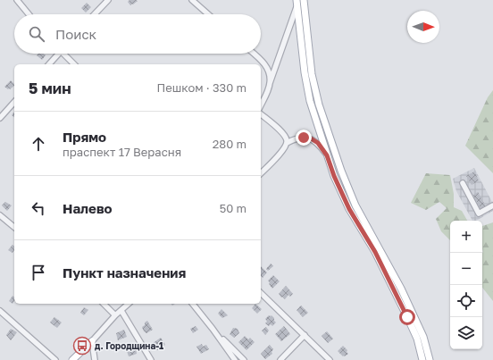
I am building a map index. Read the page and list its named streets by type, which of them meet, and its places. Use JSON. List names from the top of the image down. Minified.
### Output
{"places":{"bus stop":["д. Городщина-1"]},"north":"right","page":{"search":"Поиск","heading":["5 мин","Пешком · 330 m"],"list":[["Прямо","праспект 17 Верасня","280 m"],["Налево","50 m"],"Пункт назначения"],"map_buttons":["+","−"]}}
